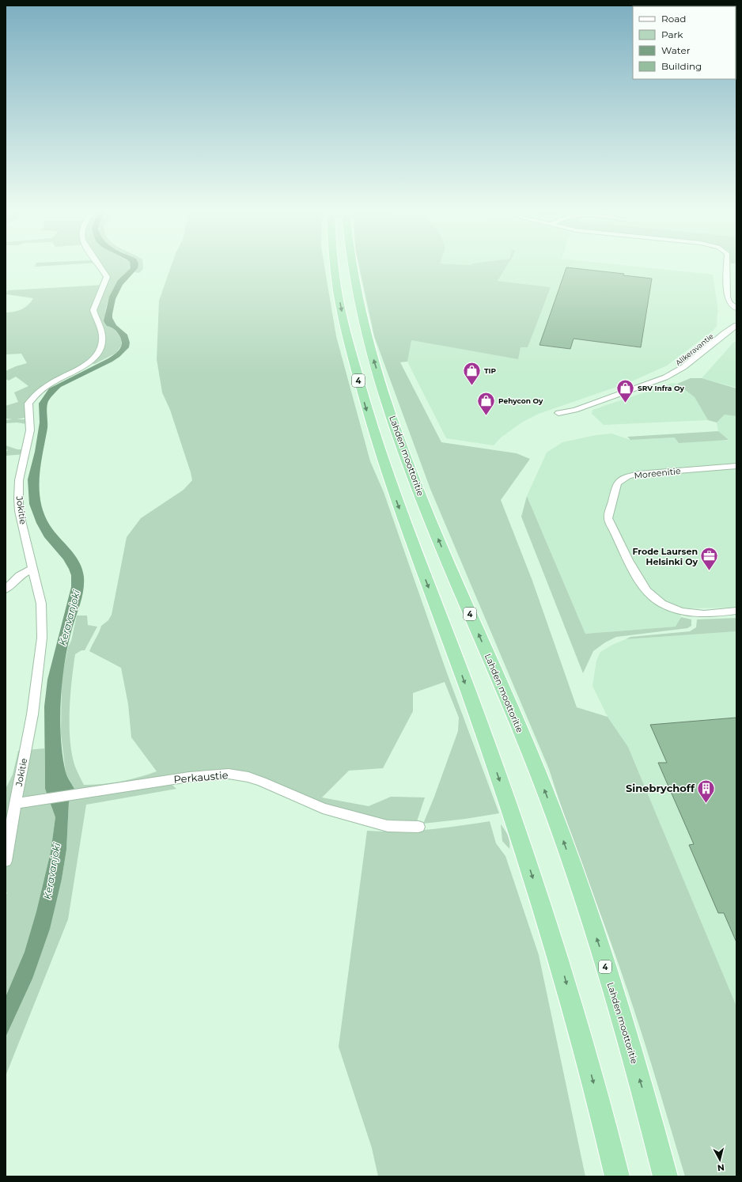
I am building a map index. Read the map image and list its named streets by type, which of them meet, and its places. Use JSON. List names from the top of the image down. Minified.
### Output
{"streets":{"highway":["4","Lahden moottoritie"],"street":["Alikeravantie","Moreenitie","Jokitie","Perkaustie"]},"crossings":[["Jokitie","Perkaustie"]],"water":["Keravanjoki"],"places":{"shop":["TIP","SRV Infra Oy","Pehycon Oy"],"office":["Frode Laursen Helsinki Oy"],"building":["Sinebrychoff"]},"legend":["Road","Park","Water","Building"],"north":"bottom"}
